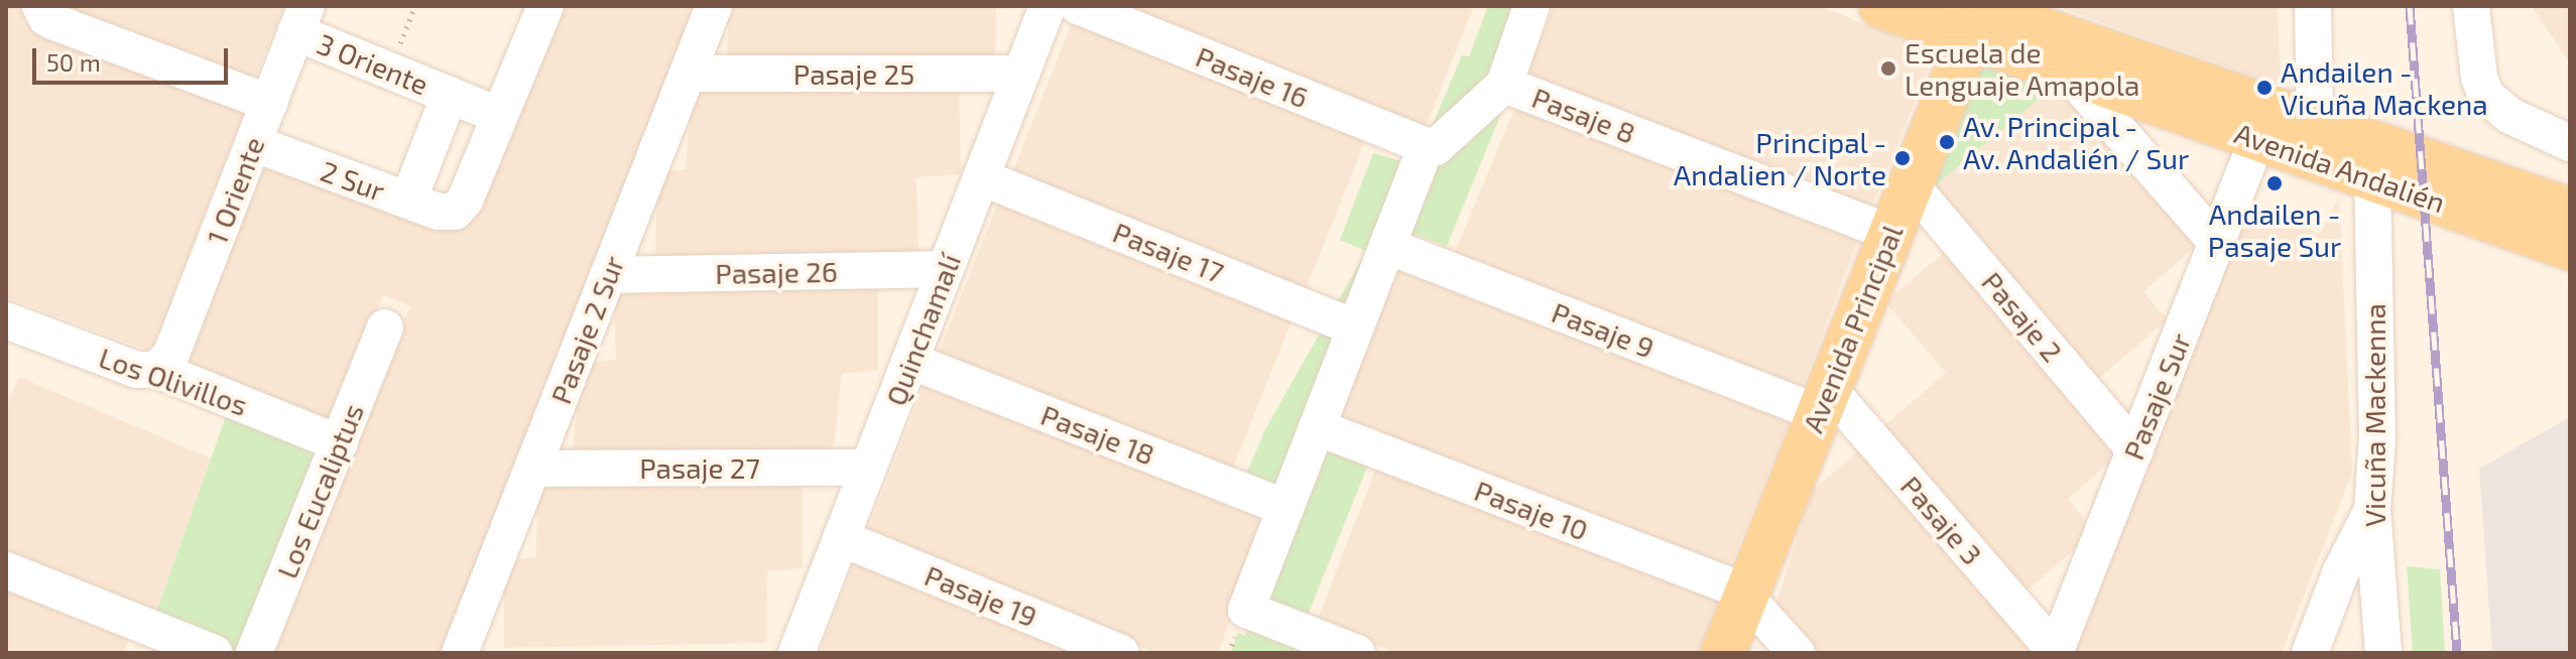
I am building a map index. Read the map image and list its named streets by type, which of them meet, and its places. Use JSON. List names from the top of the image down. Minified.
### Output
{"streets":{"main road":["Avenida Andalién","Avenida Principal"],"street":["3 Oriente","Pasaje 25","Pasaje 16","Pasaje 8","2 Sur","1 Oriente","Pasaje 17","Pasaje 26","Pasaje 2","Pasaje 2 Sur","Quinchamalí","Pasaje 9","Los Olivillos","Pasaje Sur","Vicuña Mackenna","Pasaje 18","Pasaje 27","Los Eucaliptus","Pasaje 10","Pasaje 3","Pasaje 19"]},"crossings":[["3 Oriente","2 Sur"],["3 Oriente","1 Oriente"],["Pasaje 25","Pasaje 2 Sur"],["Pasaje 25","Quinchamalí"],["Pasaje 8","Avenida Principal"],["Avenida Andalién","Avenida Principal"],["Avenida Andalién","Pasaje Sur"],["Avenida Andalién","Vicuña Mackenna"],["2 Sur","1 Oriente"],["1 Oriente","Los Olivillos"],["Pasaje 17","Quinchamalí"],["Pasaje 26","Pasaje 2 Sur"],["Pasaje 26","Quinchamalí"],["Pasaje 2","Avenida Principal"],["Pasaje 2","Pasaje Sur"],["Avenida Principal","Pasaje 9"],["Avenida Principal","Pasaje 10"],["Avenida Principal","Pasaje 3"],["Pasaje 2 Sur","Pasaje 27"],["Quinchamalí","Pasaje 18"],["Quinchamalí","Pasaje 27"],["Quinchamalí","Pasaje 19"],["Pasaje 9","Pasaje 3"],["Los Olivillos","Los Eucaliptus"],["Pasaje Sur","Pasaje 3"]],"places":["Escuela de Lenguaje Amapola","Andailen - Vicuña Mackena","Av. Principal - Av. Andalién / Sur","Principal - Andalien / Norte","Andailen - Pasaje Sur"],"scale_bar":"50 m"}
